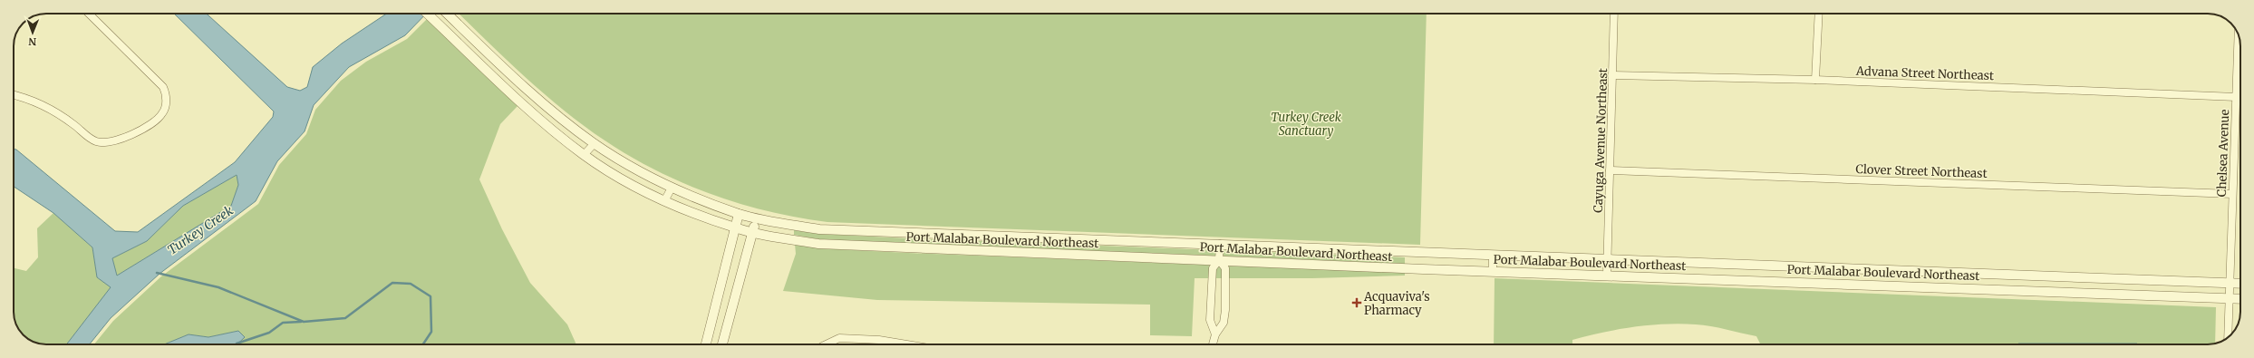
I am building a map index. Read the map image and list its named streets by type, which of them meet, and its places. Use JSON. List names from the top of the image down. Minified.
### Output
{"streets":{"street":["Advana Street Northeast","Cayuga Avenue Northeast","Chelsea Avenue","Clover Street Northeast","Port Malabar Boulevard Northeast"]},"crossings":[["Advana Street Northeast","Cayuga Avenue Northeast"],["Advana Street Northeast","Chelsea Avenue"],["Cayuga Avenue Northeast","Clover Street Northeast"],["Cayuga Avenue Northeast","Port Malabar Boulevard Northeast"],["Chelsea Avenue","Clover Street Northeast"],["Chelsea Avenue","Port Malabar Boulevard Northeast"]],"water":["Turkey Creek"],"parks":["Turkey Creek Sanctuary"],"places":{"health":["Acquaviva's Pharmacy"]},"north":"bottom"}
